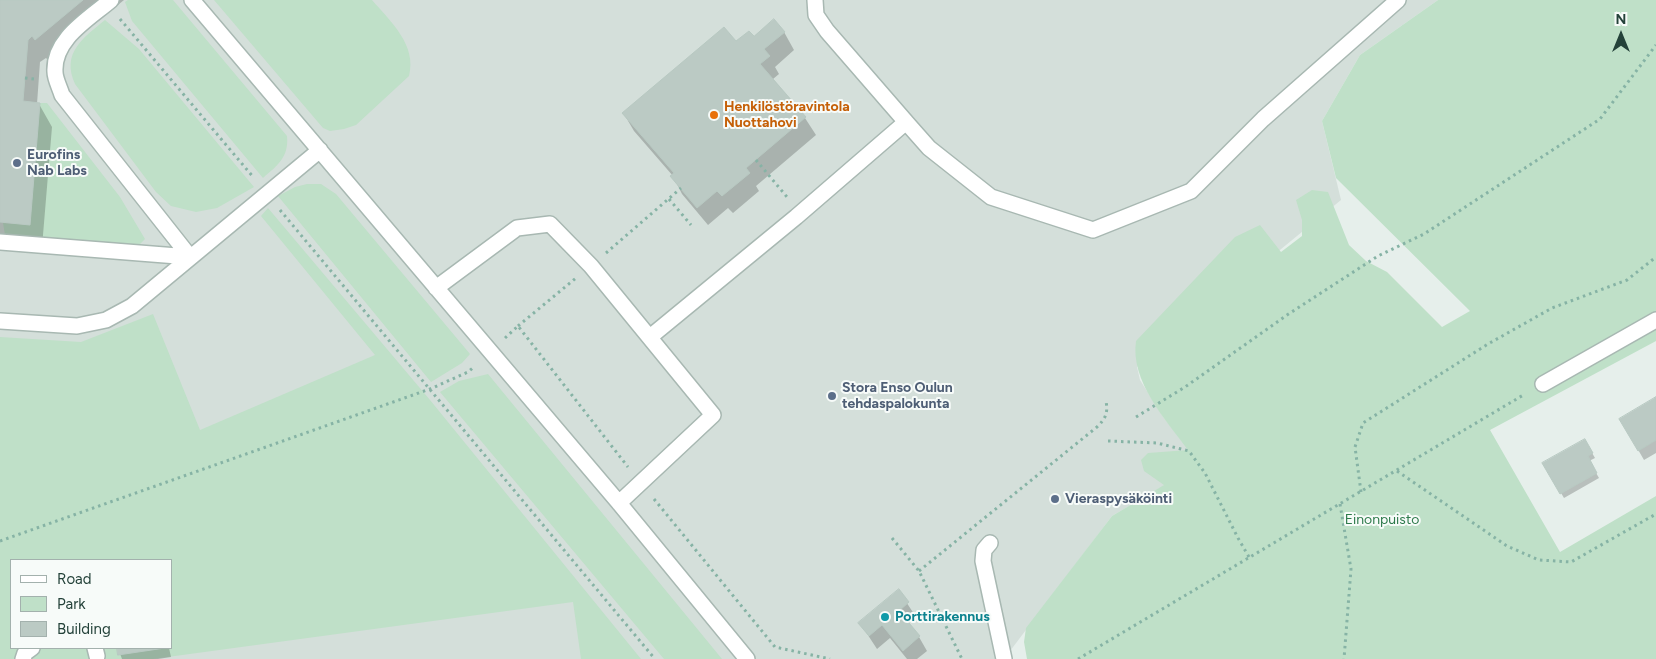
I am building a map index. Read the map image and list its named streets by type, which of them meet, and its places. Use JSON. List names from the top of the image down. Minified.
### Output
{"parks":["Einonpuisto"],"places":["Henkilöstöravintola Nuottahovi","Eurofins Nab Labs","Stora Enso Oulun tehdaspalokunta","Vieraspysäköinti","Porttirakennus"],"legend":["Road","Park","Building"],"north":"top"}
